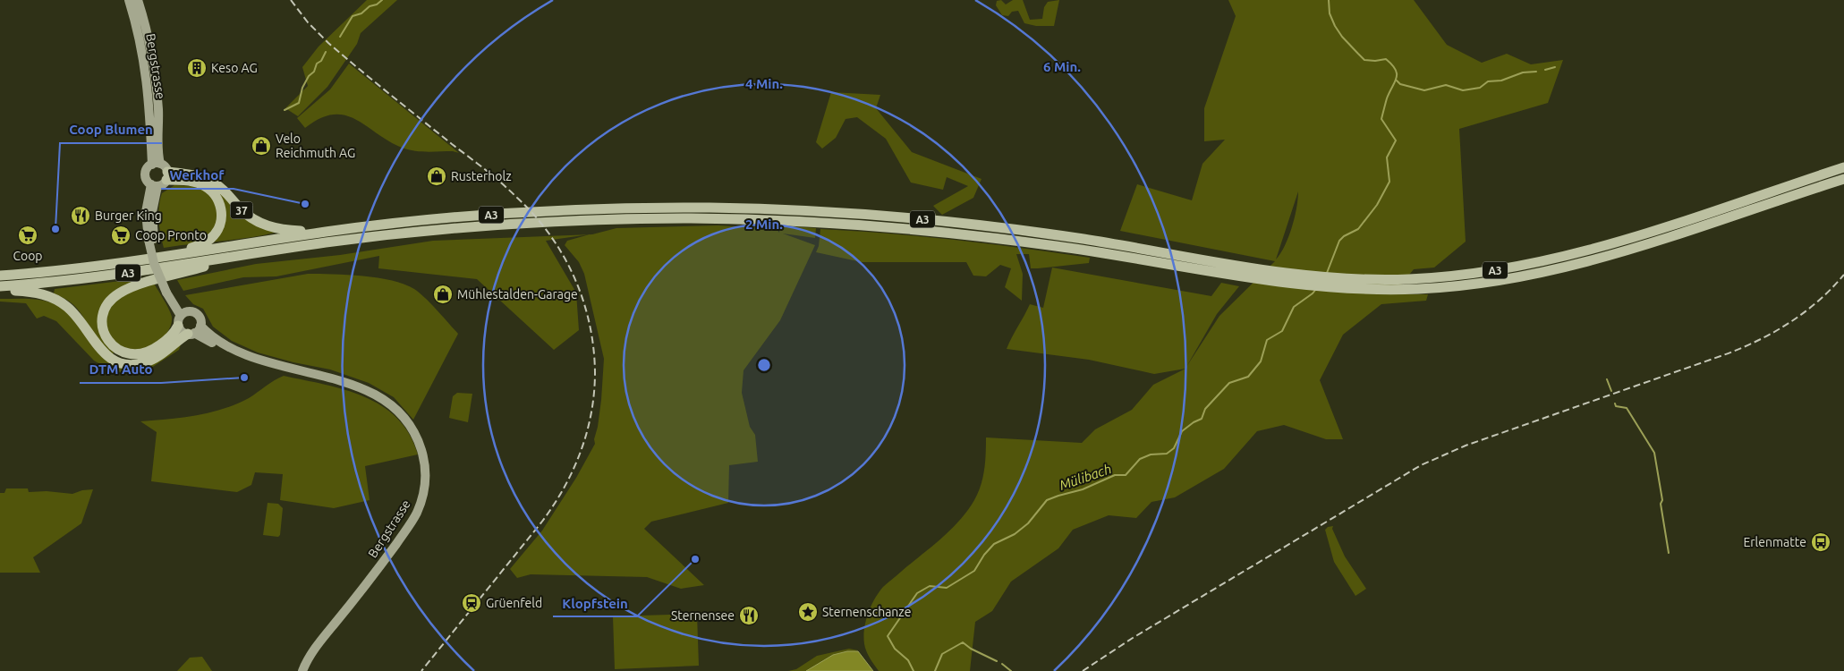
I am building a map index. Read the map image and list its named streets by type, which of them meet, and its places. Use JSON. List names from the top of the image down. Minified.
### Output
{"streets":{"highway":["37","A3"],"main road":["Bergstrasse"]},"crossings":[["Bergstrasse","37"],["37","A3"]],"water":["Mülibach"],"places":{"building":["Keso AG"],"shop":["Velo Reichmuth AG","Rusterholz","Mühlestalden-Garage"],"other":["Werkhof","Coop Blumen","DTM Auto","Klopfstein"],"restaurant":["Burger King","Sternensee"],"supermarket":["Coop","Coop Pronto"],"bus stop":["Erlenmatte"],"station":["Grüenfeld"],"place":["Sternenschanze"]},"rings":["6 Min.","4 Min.","2 Min."]}
